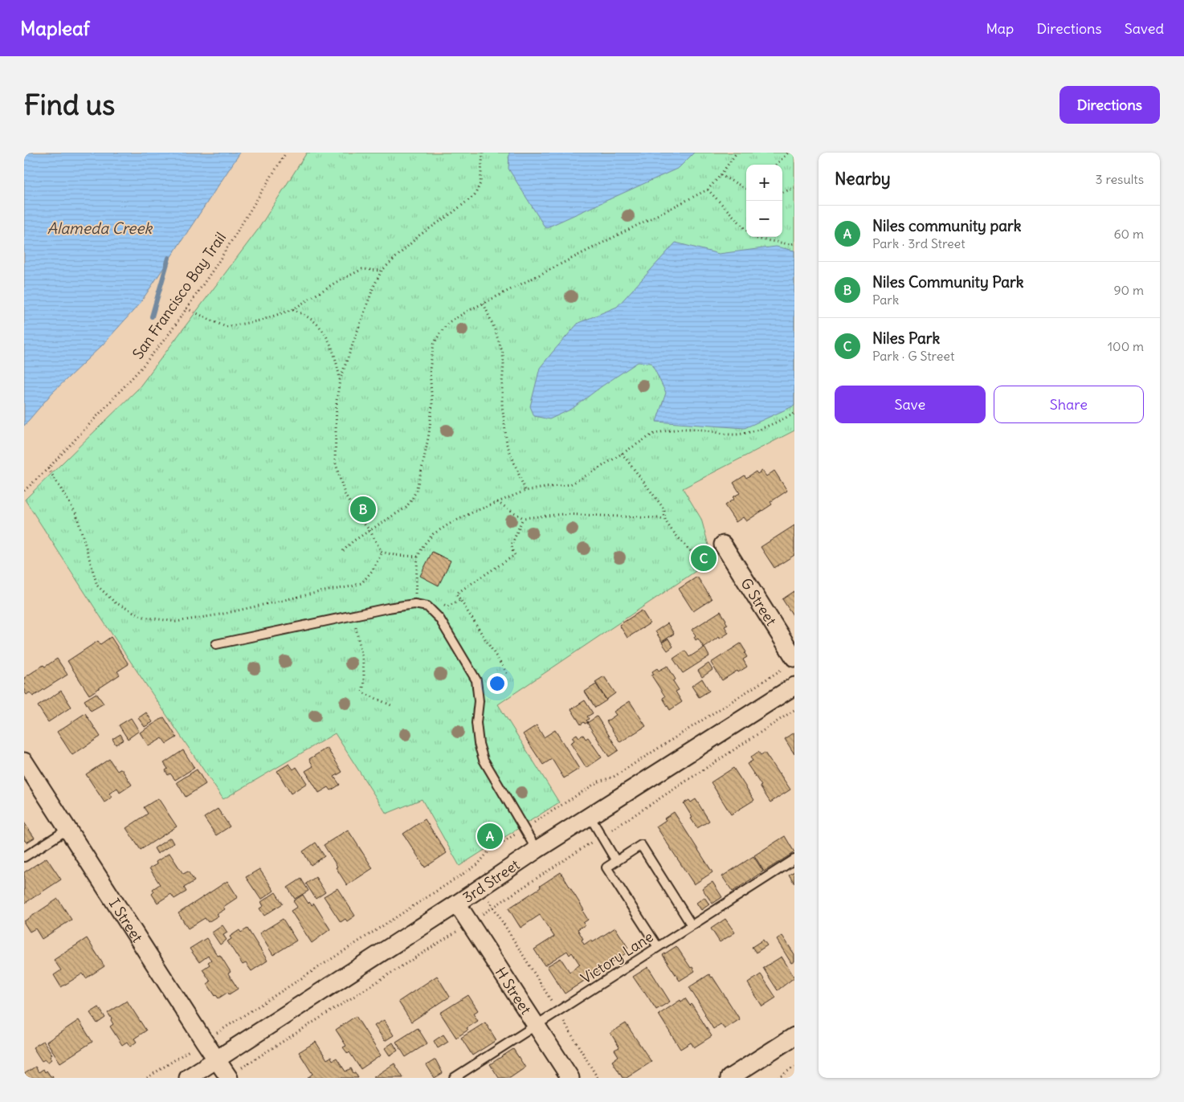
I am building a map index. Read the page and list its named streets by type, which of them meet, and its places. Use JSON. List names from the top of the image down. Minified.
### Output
{"streets":{"street":["G Street","3rd Street","I Street","H Street"],"lane":["Victory Lane"],"path":["San Francisco Bay Trail"]},"crossings":[["3rd Street","I Street"],["3rd Street","H Street"],["Victory Lane","H Street"]],"water":["Alameda Creek"],"page":{"header":"Mapleaf","nav":["Map","Directions","Saved"],"buttons":["Directions",["Save","Share"]],"title":"Find us","heading":["Nearby","3 results"],"map_buttons":["+","−"],"list":[{"mark":"A","name":"Niles community park","note":"Park · 3rd Street","value":"60 m"},{"mark":"B","name":"Niles Community Park","note":"Park","value":"90 m"},{"mark":"C","name":"Niles Park","note":"Park · G Street","value":"100 m"}],"pins":["B","C","A"]}}
